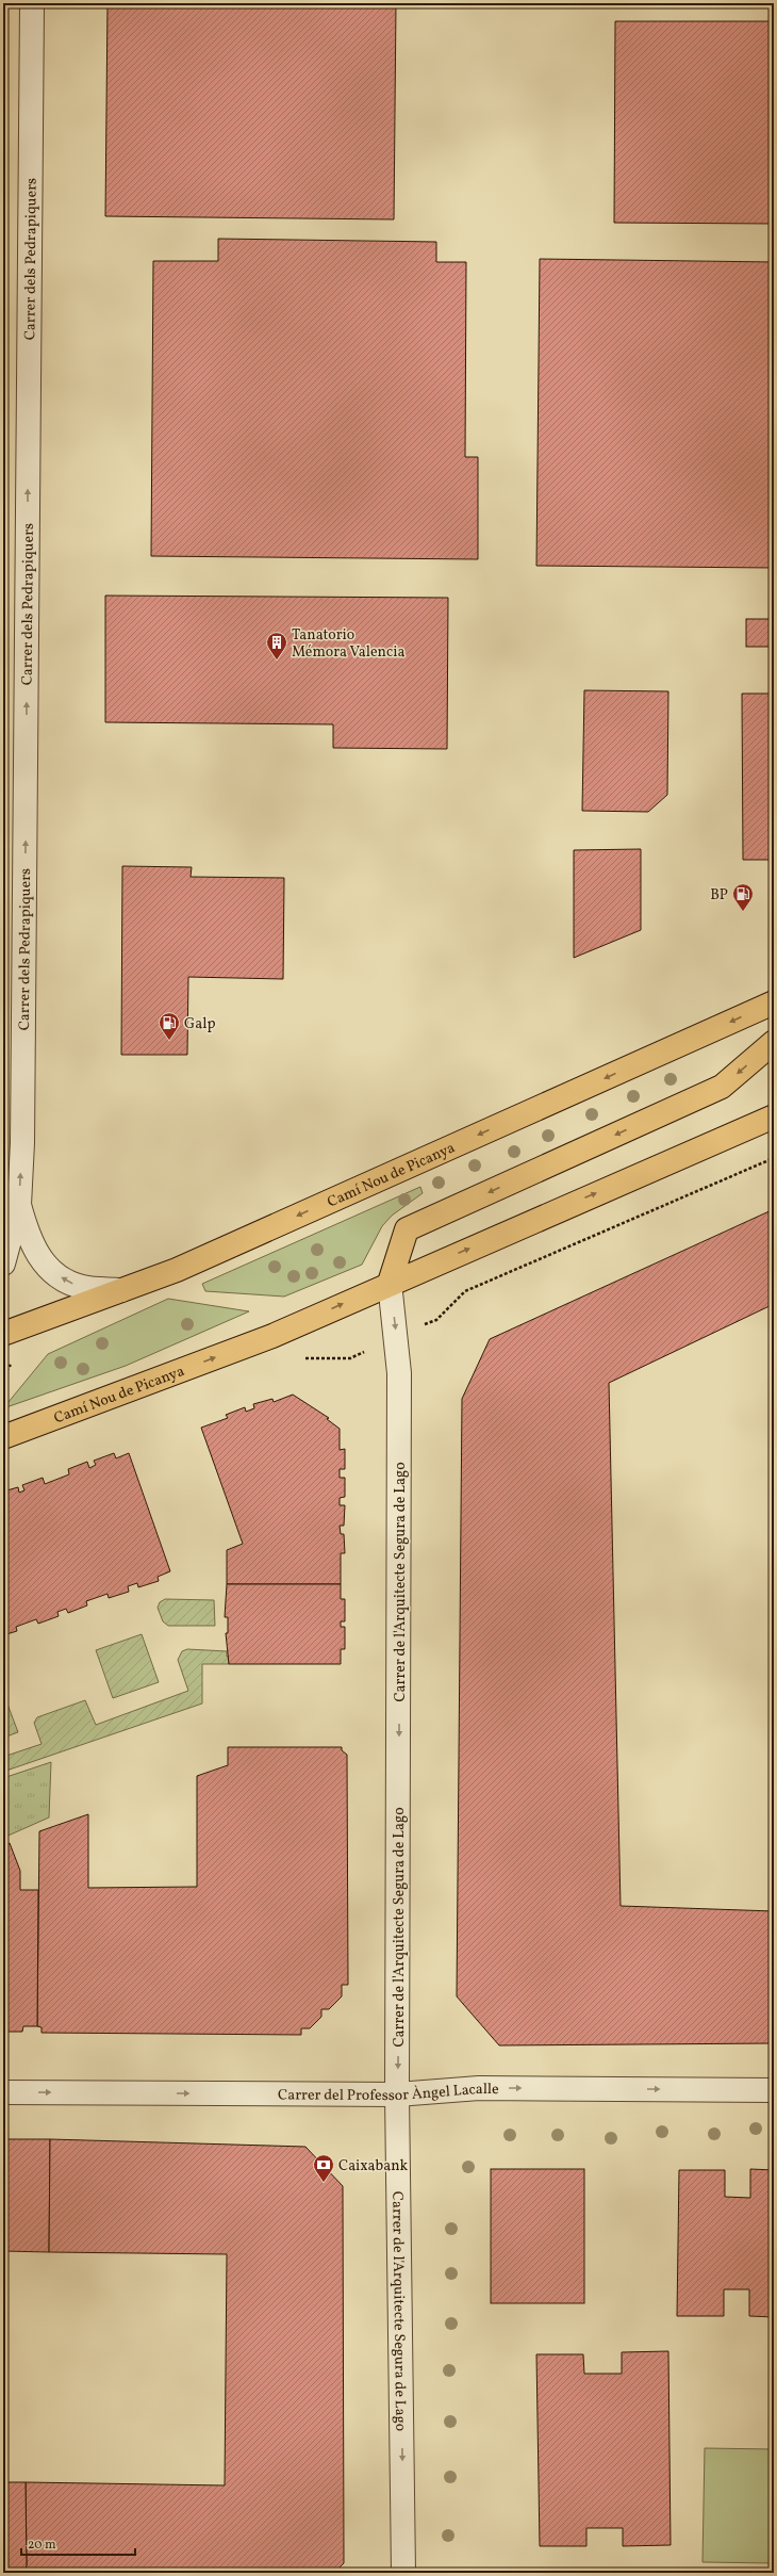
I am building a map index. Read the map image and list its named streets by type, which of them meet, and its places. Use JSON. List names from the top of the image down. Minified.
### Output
{"streets":{"main road":["Camí Nou de Picanya"],"street":["Carrer dels Pedrapiquers","Carrer de l'Arquitecte Segura de Lago","Carrer del Professor Àngel Lacalle"]},"crossings":[["Carrer dels Pedrapiquers","Camí Nou de Picanya"],["Camí Nou de Picanya","Carrer de l'Arquitecte Segura de Lago"],["Carrer de l'Arquitecte Segura de Lago","Carrer del Professor Àngel Lacalle"]],"one_way":["Carrer dels Pedrapiquers","Carrer de l'Arquitecte Segura de Lago","Carrer del Professor Àngel Lacalle"],"places":{"building":["Tanatorio Mémora Valencia"],"fuel station":["BP","Galp"],"bank":["Caixabank"]},"scale_bar":"20 m"}
